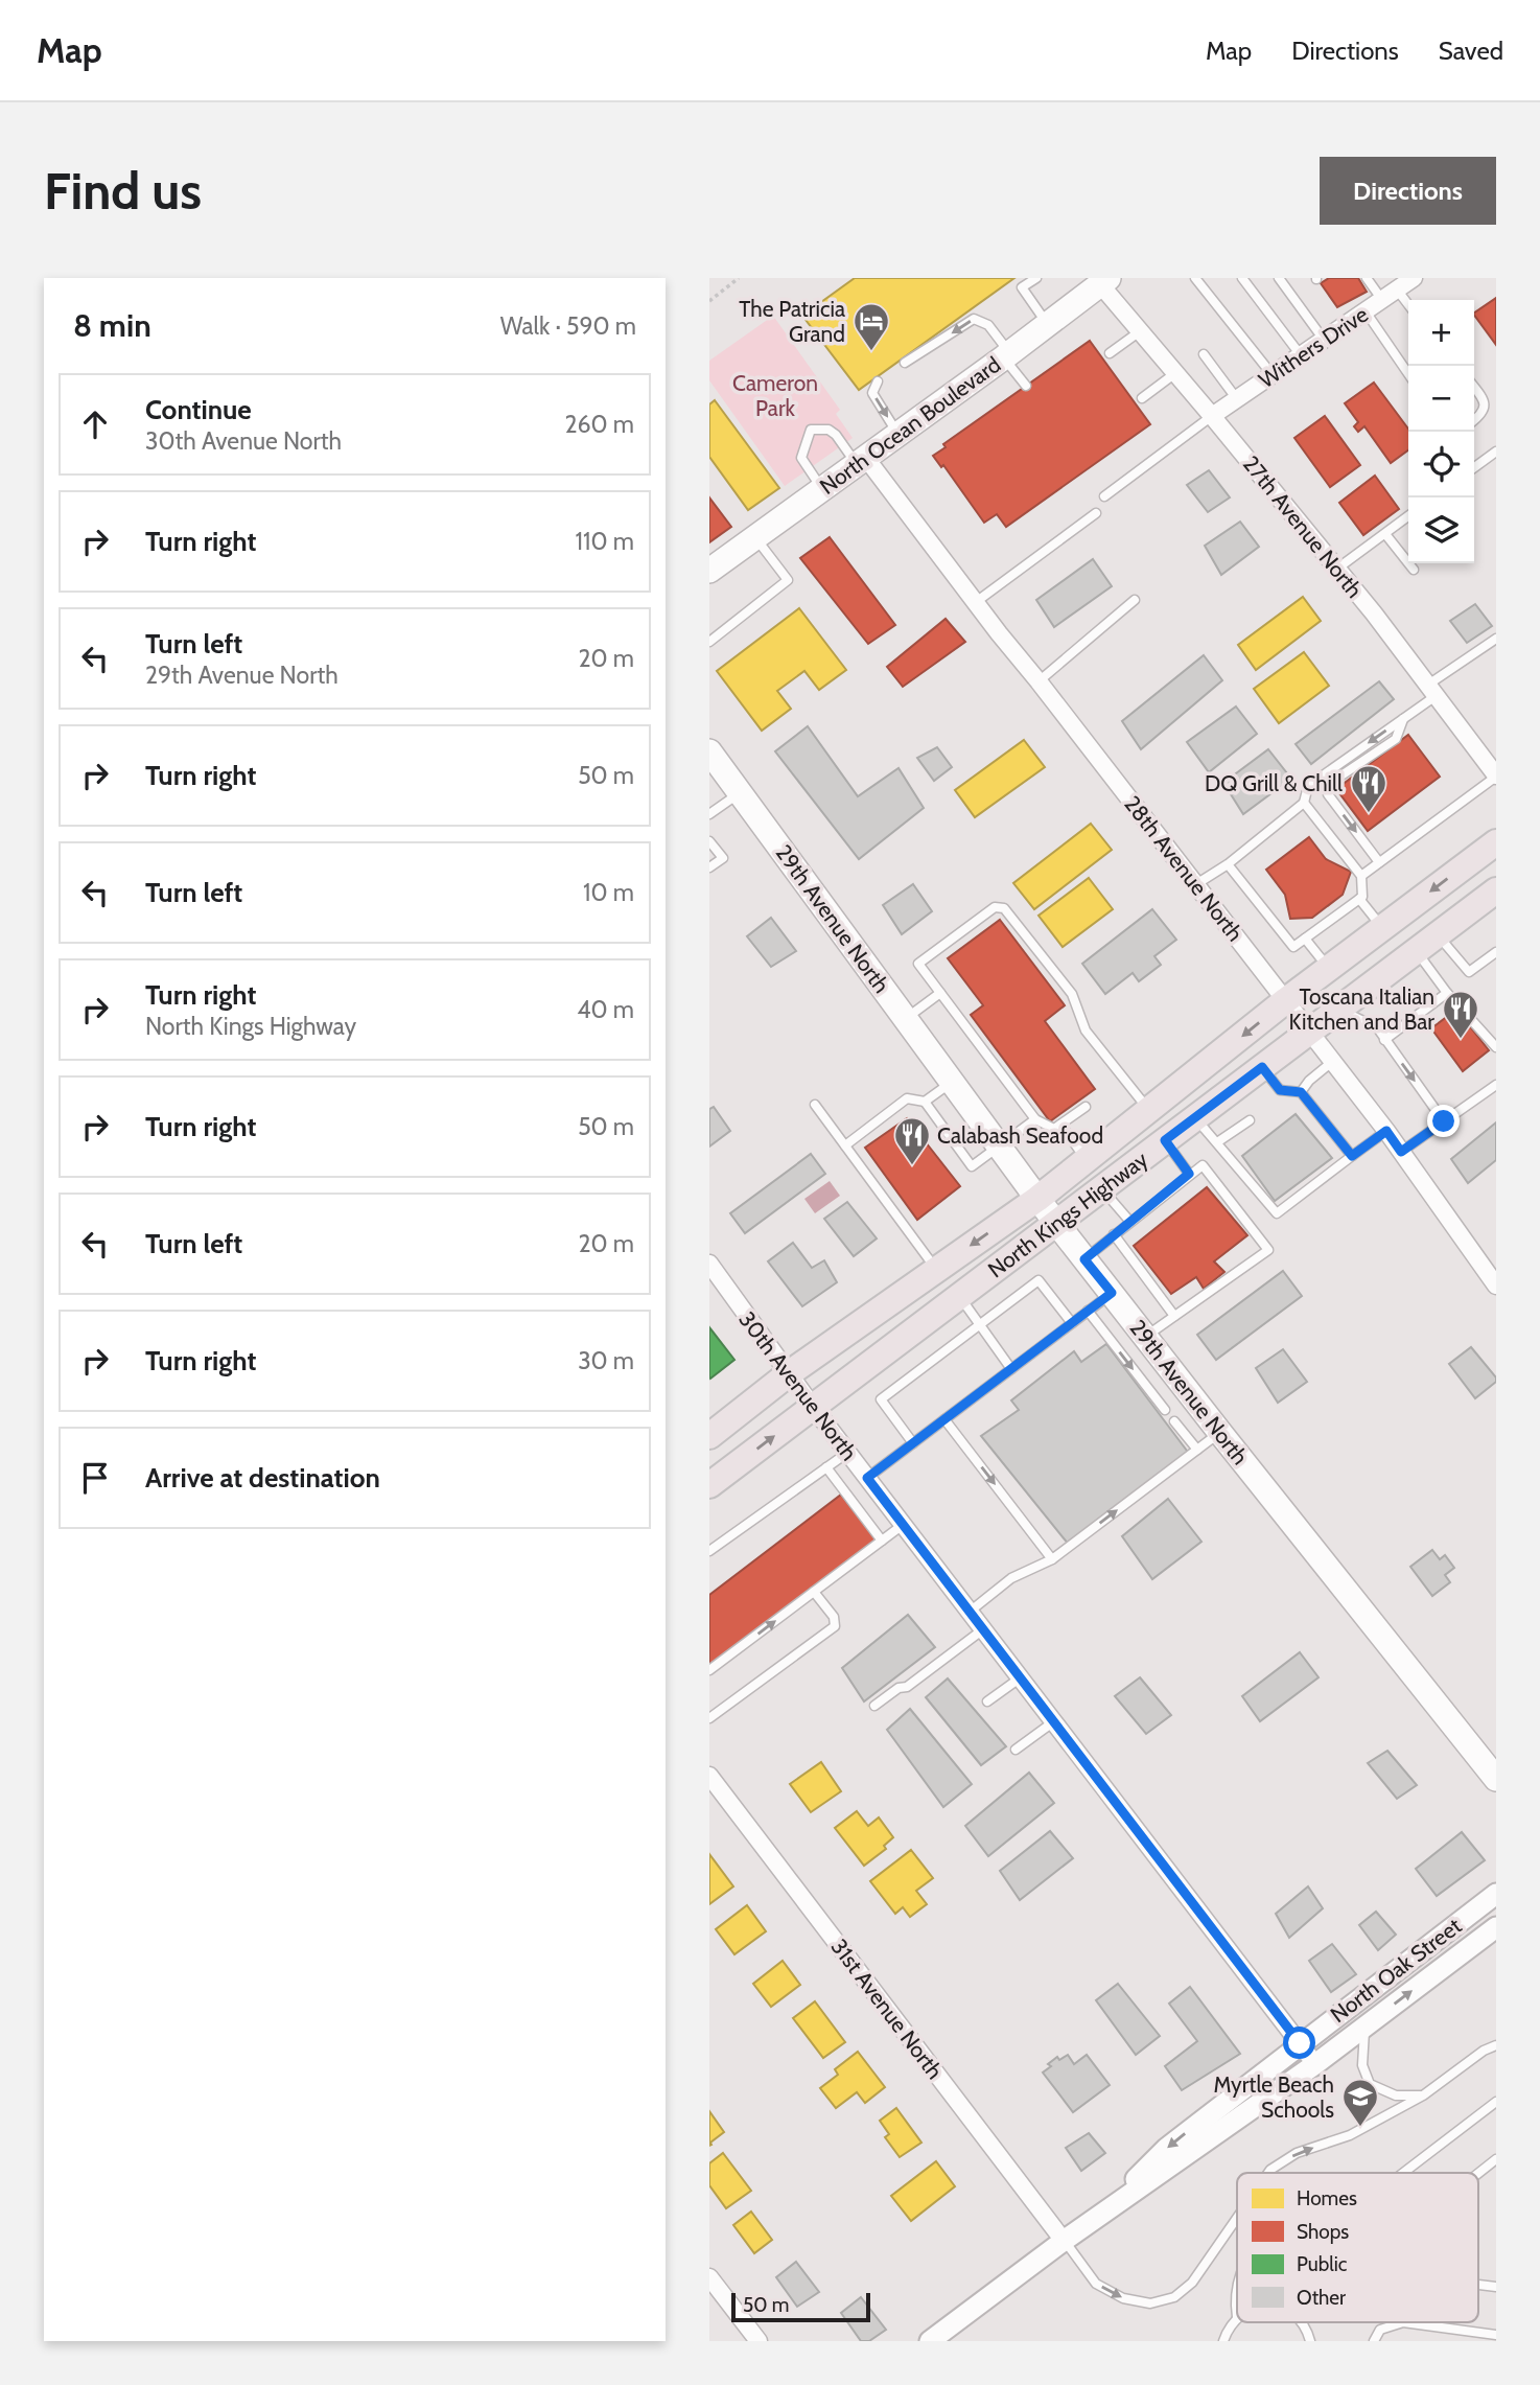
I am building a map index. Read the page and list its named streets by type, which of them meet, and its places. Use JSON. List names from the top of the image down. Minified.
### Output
{"streets":{"main road":["North Ocean Boulevard","29th Avenue North","North Kings Highway"],"street":["Withers Drive","27th Avenue North","28th Avenue North","30th Avenue North","North Oak Street","31st Avenue North"]},"crossings":[["Withers Drive","27th Avenue North"],["North Ocean Boulevard","27th Avenue North"],["North Ocean Boulevard","28th Avenue North"],["28th Avenue North","North Kings Highway"],["29th Avenue North","North Kings Highway"],["North Kings Highway","30th Avenue North"],["30th Avenue North","North Oak Street"],["North Oak Street","31st Avenue North"]],"parks":["Cameron Park"],"places":{"hotel":["The Patricia Grand"],"restaurant":["DQ Grill & Chill","Toscana Italian Kitchen and Bar","Calabash Seafood"],"school or university":["Myrtle Beach Schools"]},"legend":["Homes","Shops","Public","Other"],"scale_bar":"50 m","page":{"header":"Map","nav":["Map","Directions","Saved"],"buttons":"Directions","title":"Find us","heading":["8 min","Walk · 590 m"],"map_buttons":["+","−"],"list":[["Continue","30th Avenue North","260 m"],["Turn right","110 m"],["Turn left","29th Avenue North","20 m"],["Turn right","50 m"],["Turn left","10 m"],["Turn right","North Kings Highway","40 m"],["Turn right","50 m"],["Turn left","20 m"],["Turn right","30 m"],"Arrive at destination"],"scale":"50 m"}}
